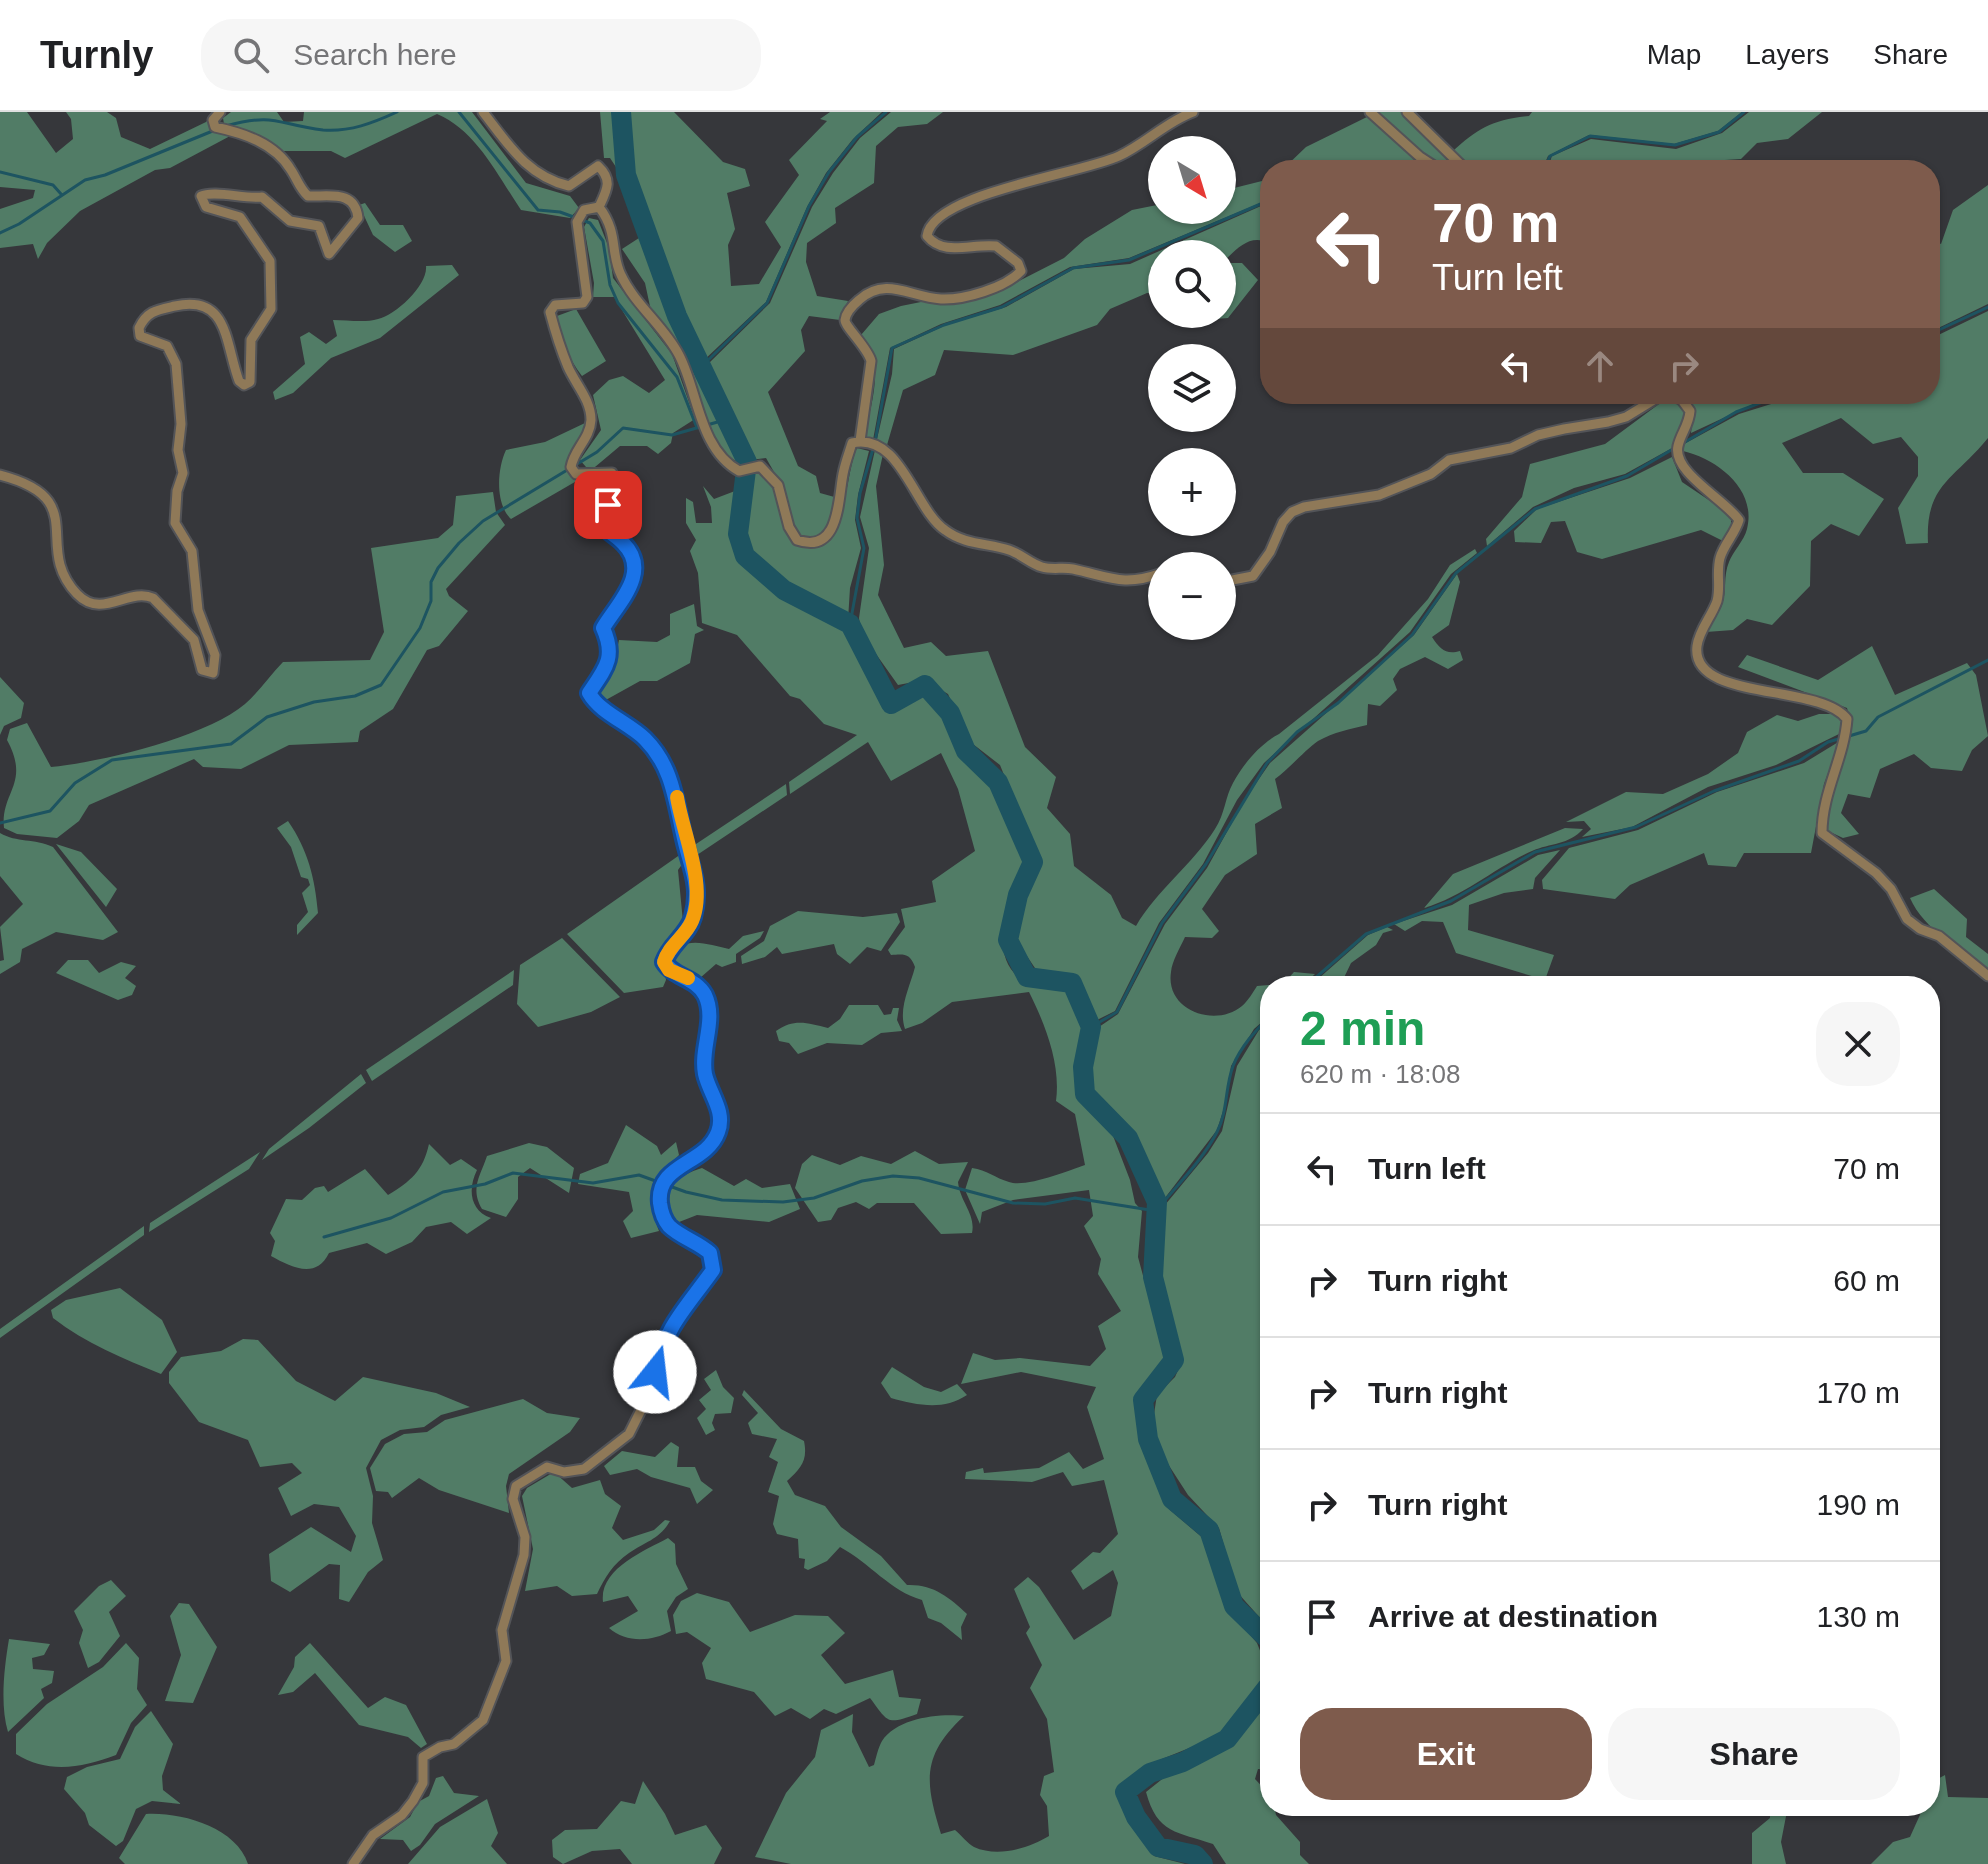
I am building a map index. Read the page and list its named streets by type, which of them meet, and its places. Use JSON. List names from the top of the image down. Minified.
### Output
{"north":"bottom right","page":{"header":"Turnly","search":"Search here","nav":["Map","Layers","Share"],"map_buttons":["+","−"],"turn":["70 m","Turn left"],"heading":["2 min","620 m · 18:08"],"list":[{"name":"Turn left","value":"70 m"},{"name":"Turn right","value":"60 m"},{"name":"Turn right","value":"170 m"},{"name":"Turn right","value":"190 m"},{"name":"Arrive at destination","value":"130 m"}],"buttons":["Exit","Share"]}}
